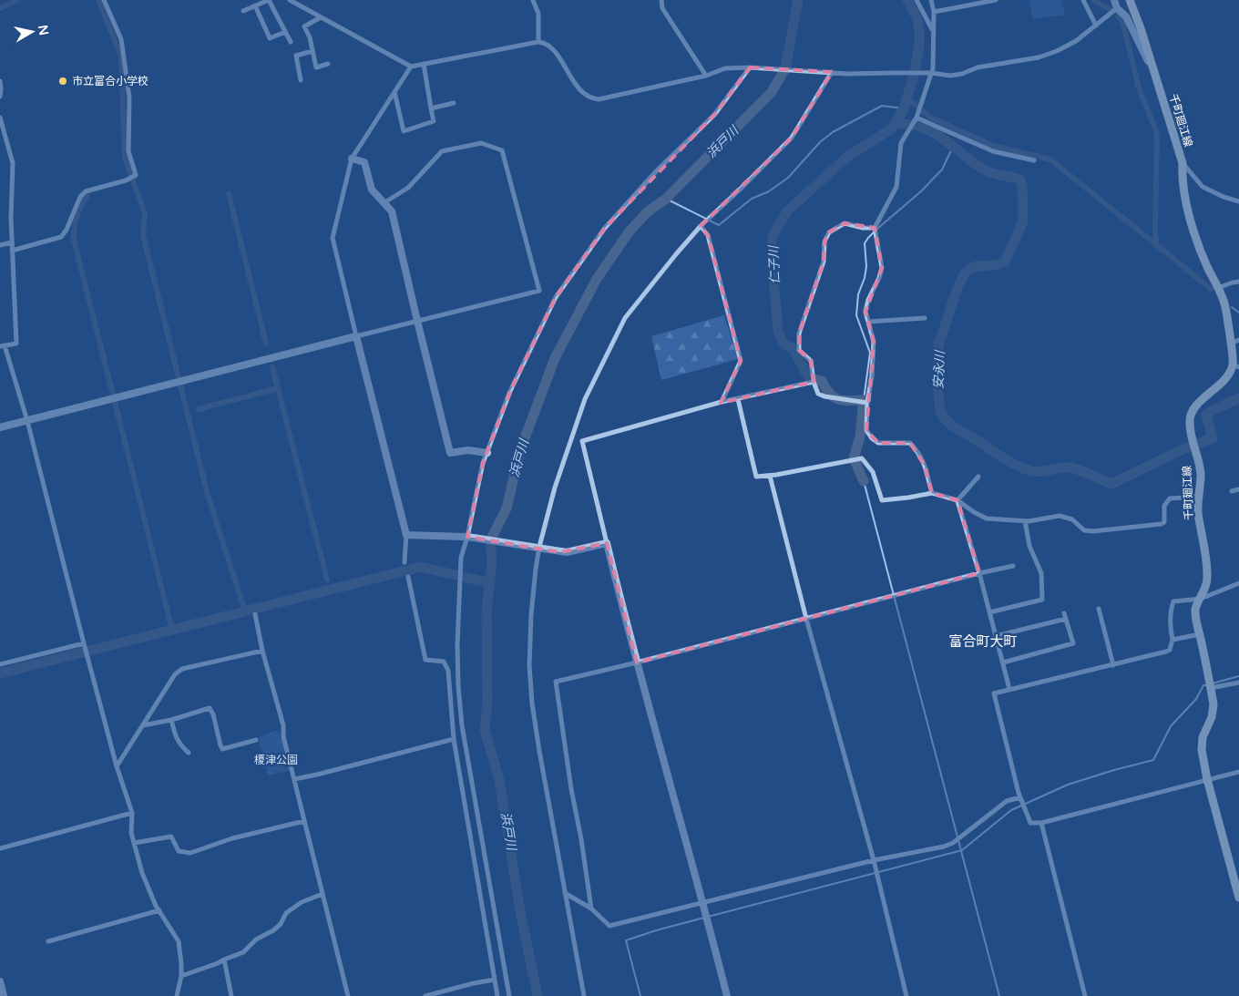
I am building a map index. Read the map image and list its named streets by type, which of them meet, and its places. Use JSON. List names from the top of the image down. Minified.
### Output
{"streets":{"main road":["千町廻江線"]},"districts":["富合町大町"],"water":["浜戸川","仁子川","安永川"],"parks":["榎津公園"],"places":["市立富合小学校"],"north":"right"}
